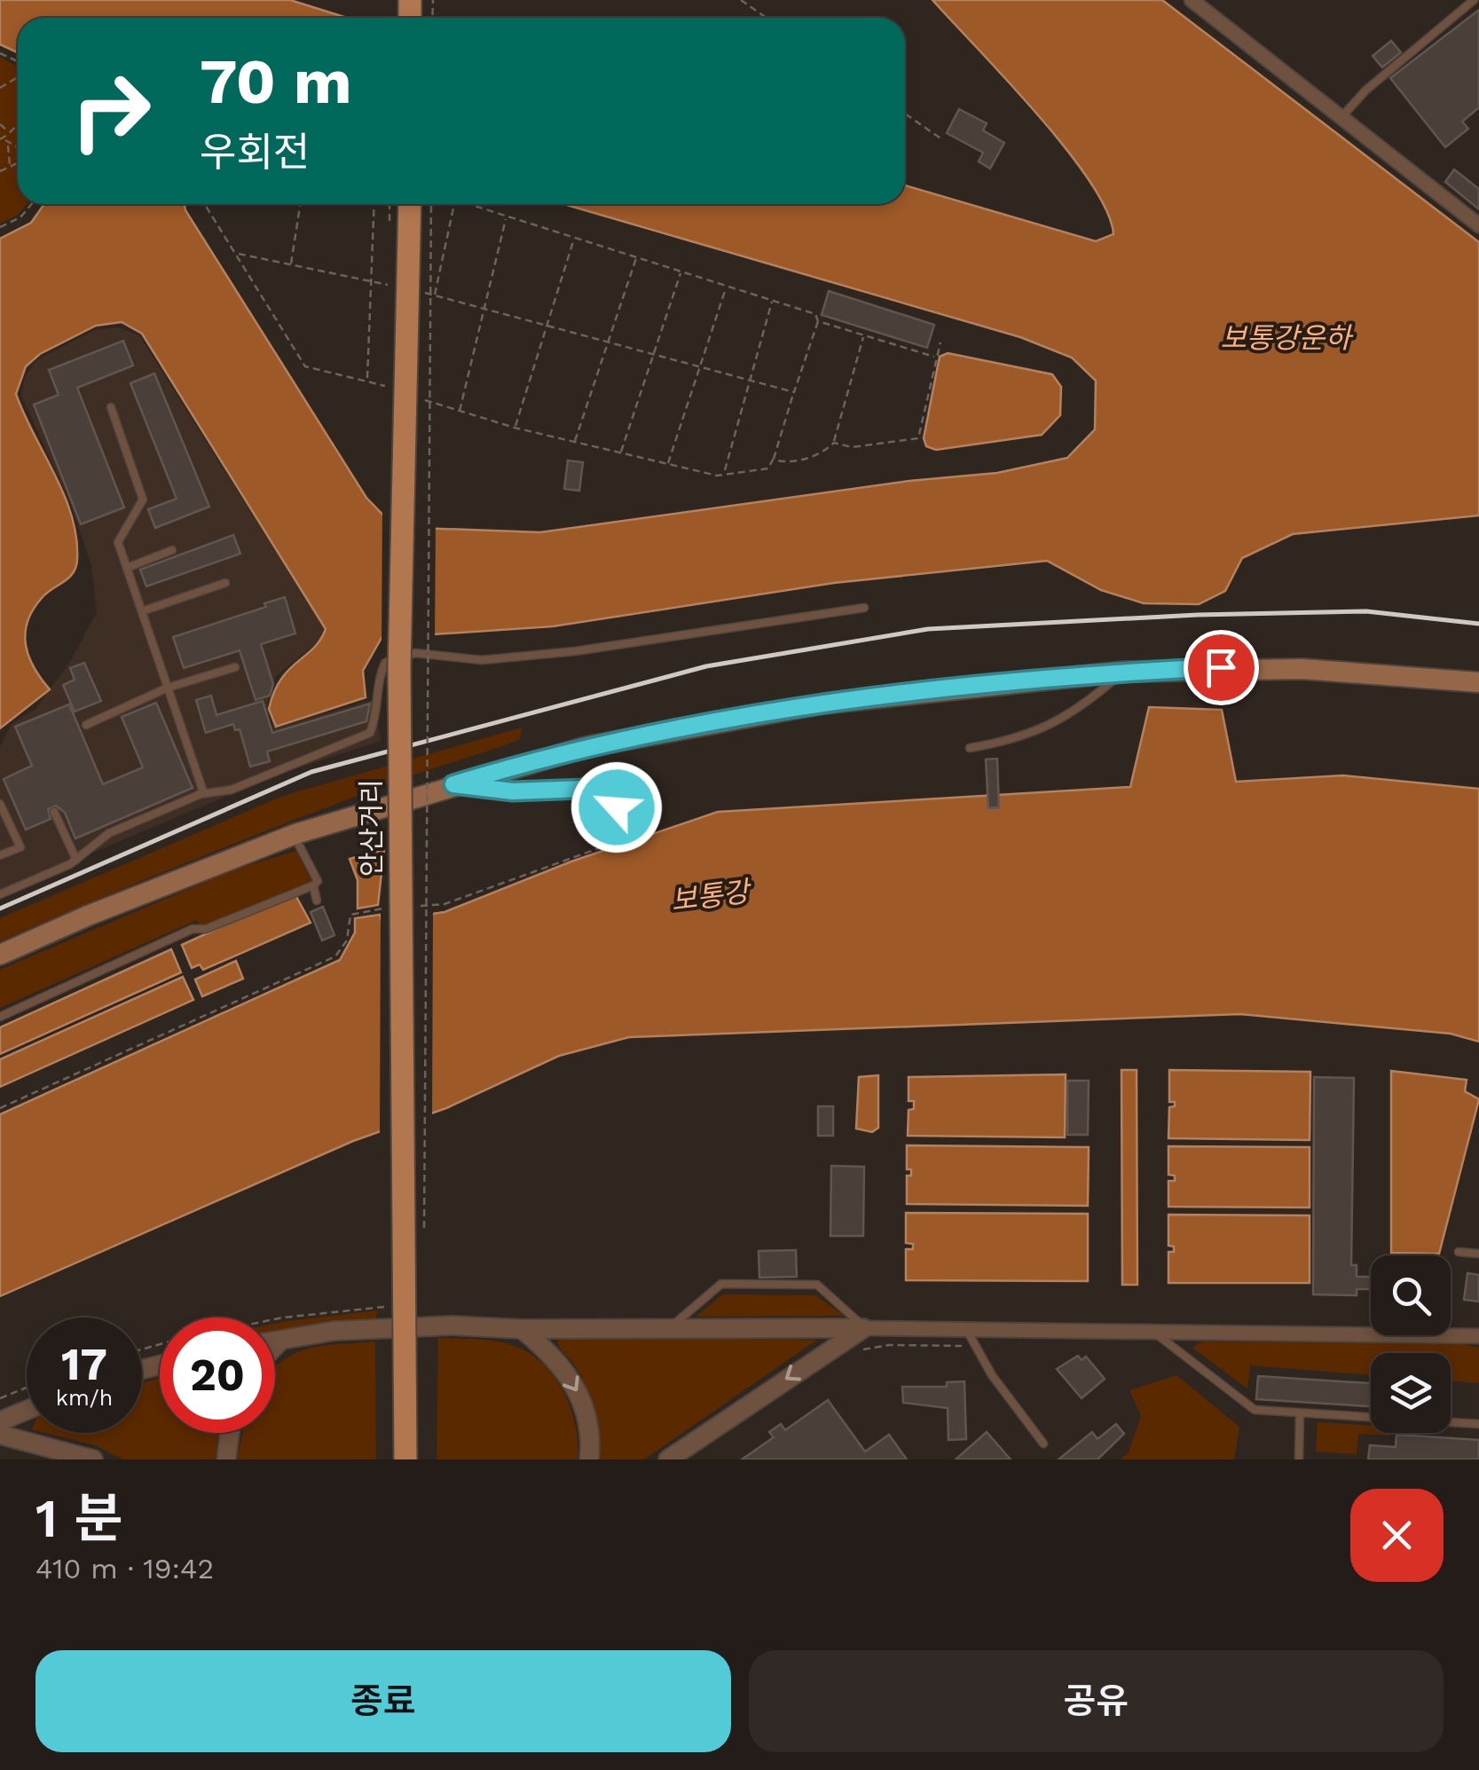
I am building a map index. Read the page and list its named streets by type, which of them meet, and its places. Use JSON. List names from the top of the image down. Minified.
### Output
{"streets":{"main road":["안산거리"]},"water":["보통강운하","보통강"],"page":{"turn":["70 m","우회전"],"speed":"17 km/h","limit":"20","heading":["1 분","410 m · 19:42"],"buttons":["종료","공유"]}}
